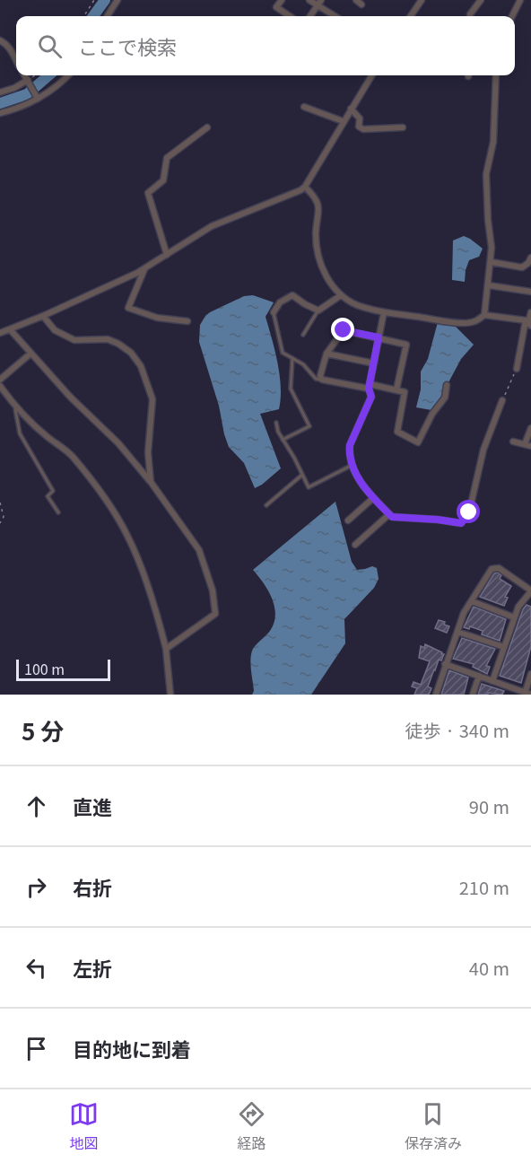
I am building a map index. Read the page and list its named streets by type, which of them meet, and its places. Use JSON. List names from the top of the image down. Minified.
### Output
{"scale_bar":"100 m","page":{"search":"ここで検索","scale":"100 m","heading":["5 分","徒歩 · 340 m"],"list":[["直進","90 m"],["右折","210 m"],["左折","40 m"],"目的地に到着"],"nav":["地図","経路","保存済み"]}}
